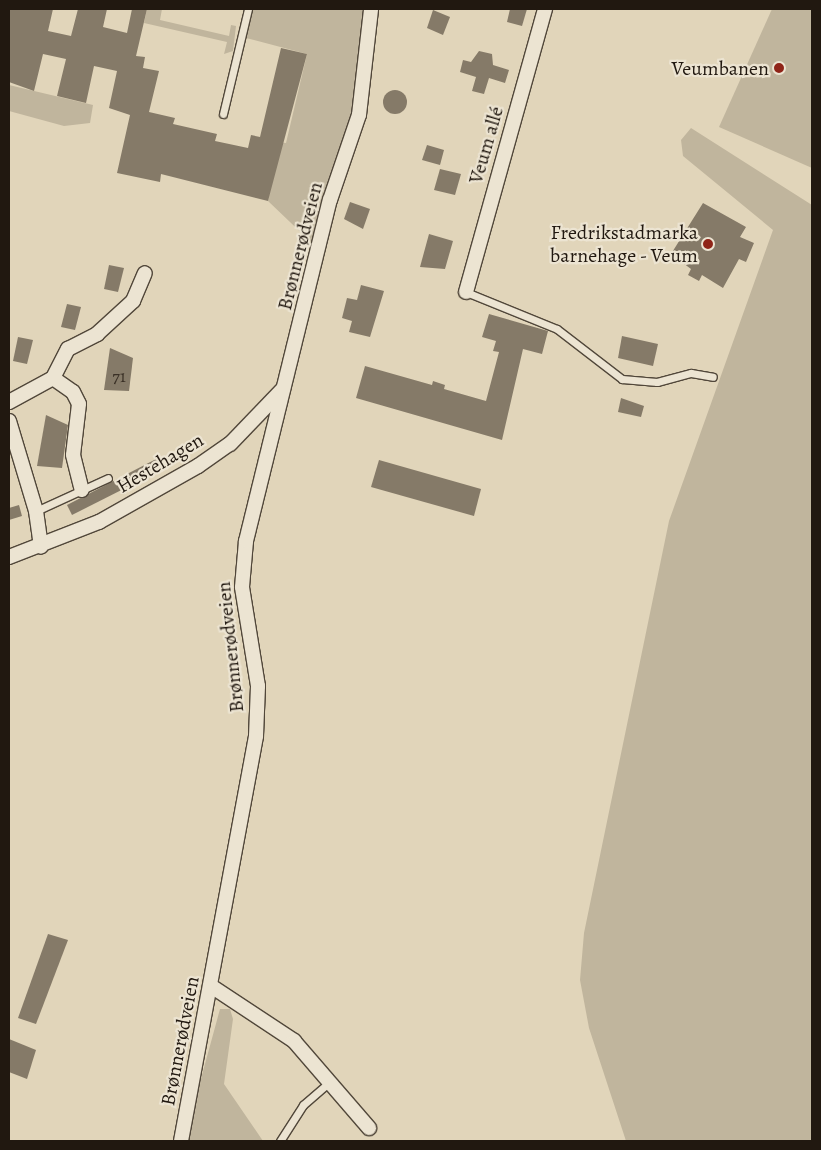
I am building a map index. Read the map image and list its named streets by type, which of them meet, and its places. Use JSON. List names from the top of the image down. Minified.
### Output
{"streets":{"street":["Veum allé","Brønnerødveien","Hestehagen"]},"crossings":[["Brønnerødveien","Hestehagen"]],"places":["Veumbanen","Fredrikstadmarka barnehage - Veum"],"house_numbers":["71"]}
